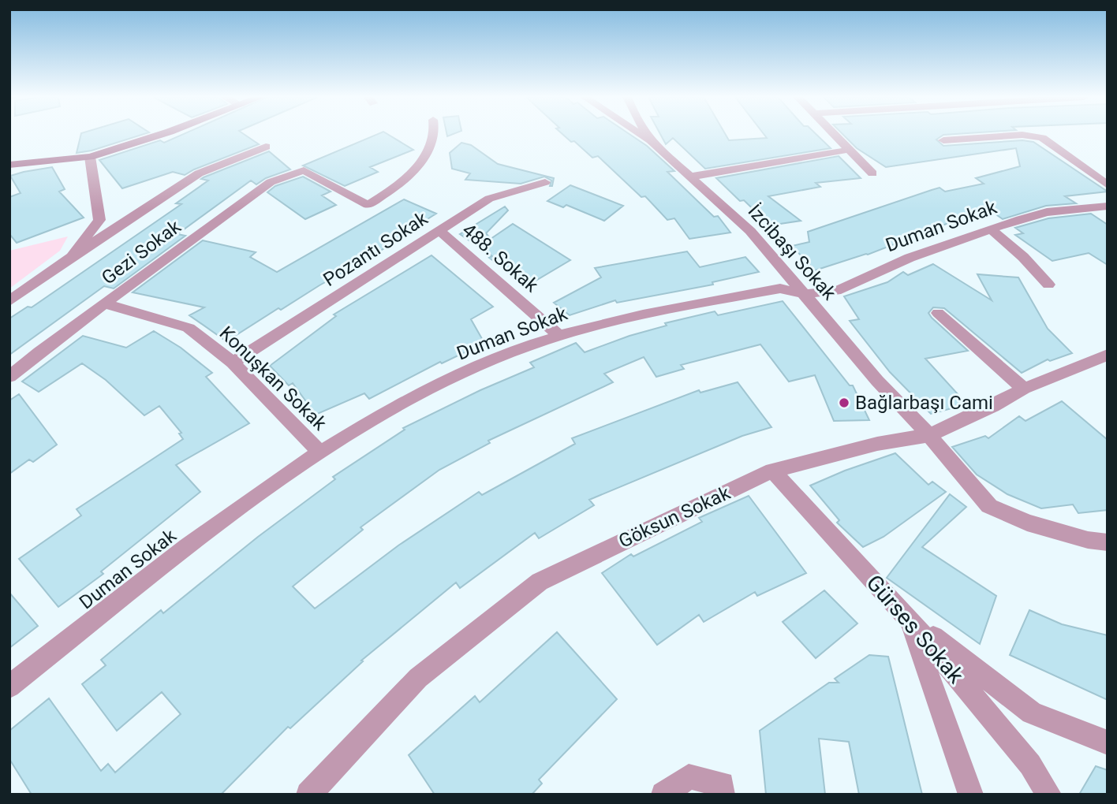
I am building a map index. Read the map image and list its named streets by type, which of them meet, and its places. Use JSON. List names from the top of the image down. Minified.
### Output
{"streets":{"street":["Duman Sokak","Pozantı Sokak","Gezi Sokak","İzcibaşı Sokak","488. Sokak","Konuşkan Sokak","Göksun Sokak","Gürses Sokak"]},"crossings":[["Duman Sokak","İzcibaşı Sokak"],["Duman Sokak","488. Sokak"],["Duman Sokak","Konuşkan Sokak"],["Pozantı Sokak","488. Sokak"],["Pozantı Sokak","Konuşkan Sokak"],["Gezi Sokak","Konuşkan Sokak"],["İzcibaşı Sokak","Göksun Sokak"],["Göksun Sokak","Gürses Sokak"]],"places":["Bağlarbaşı Cami"]}
